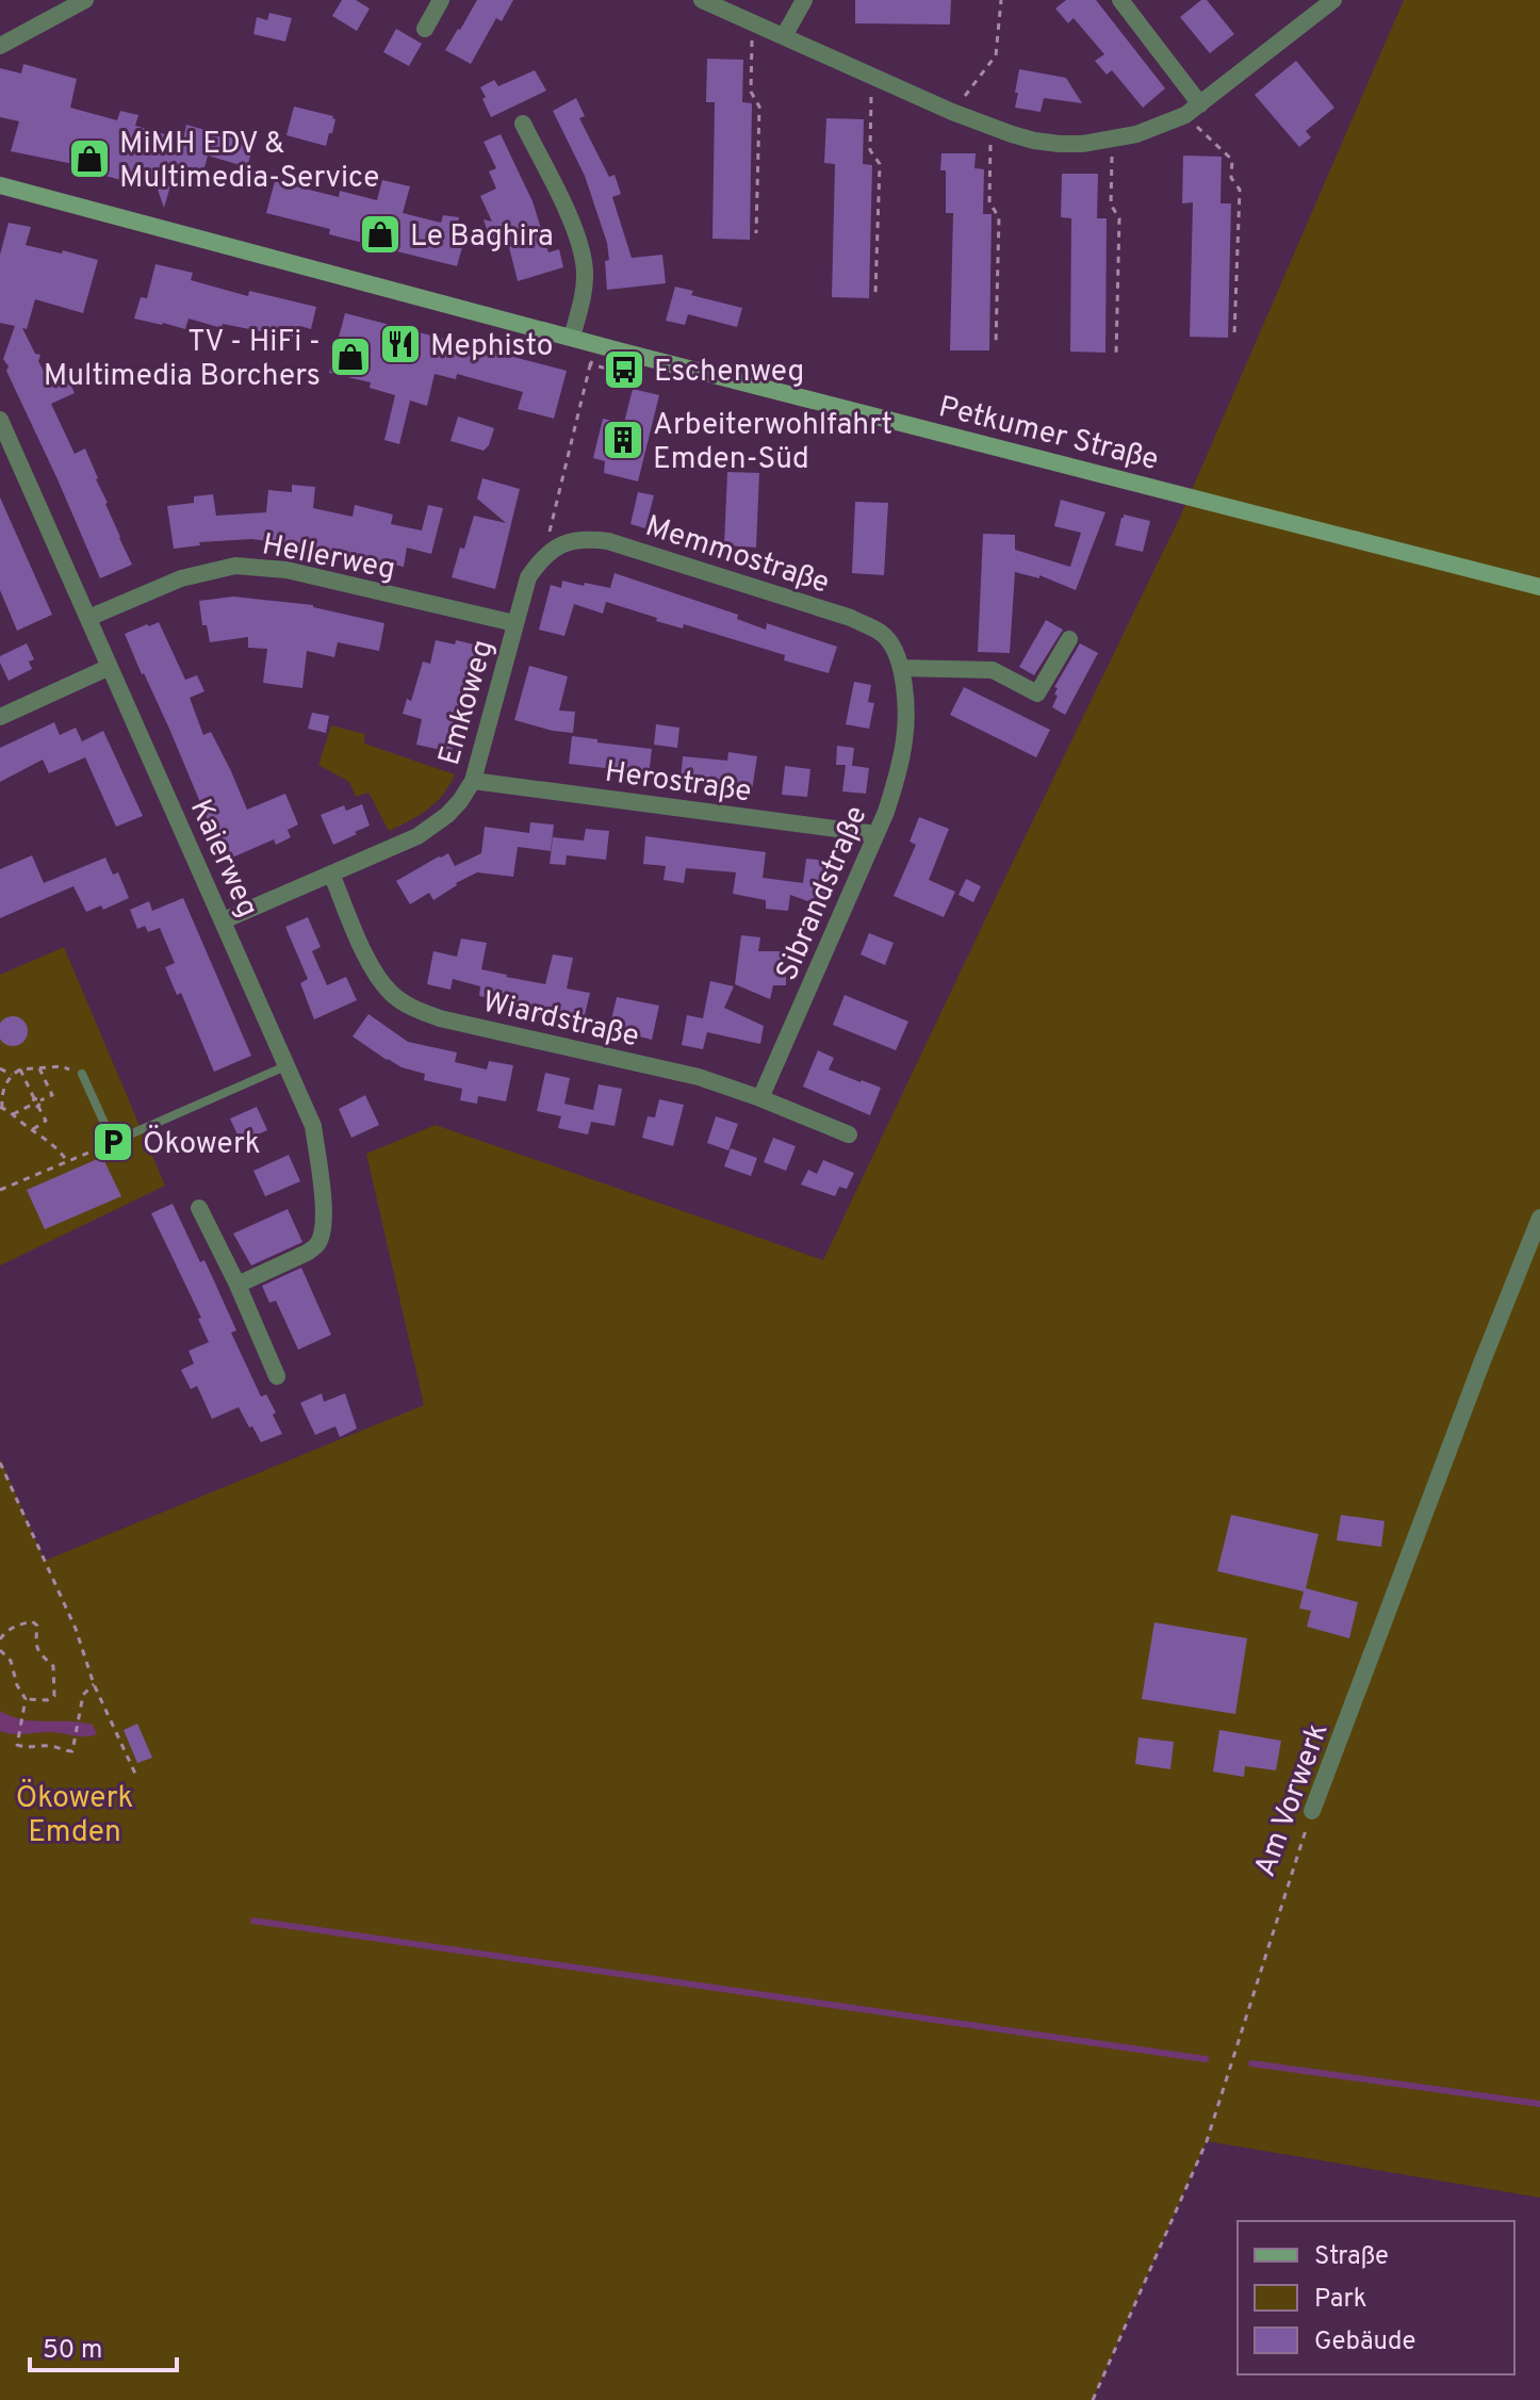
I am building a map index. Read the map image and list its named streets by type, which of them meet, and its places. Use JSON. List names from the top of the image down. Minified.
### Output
{"streets":{"main road":["Petkumer Straße"],"street":["Memmostraße","Hellerweg","Emkoweg","Herostraße","Kaierweg","Sibrandstraße","Wiardstraße","Am Vorwerk"]},"crossings":[["Memmostraße","Emkoweg"],["Memmostraße","Sibrandstraße"],["Hellerweg","Emkoweg"],["Hellerweg","Kaierweg"],["Emkoweg","Herostraße"],["Emkoweg","Kaierweg"],["Emkoweg","Wiardstraße"],["Herostraße","Sibrandstraße"],["Sibrandstraße","Wiardstraße"]],"parks":["Ökowerk Emden"],"places":{"shop":["MiMH EDV & Multimedia-Service","Le Baghira","TV - HiFi - Multimedia Borchers"],"restaurant":["Mephisto"],"bus stop":["Eschenweg"],"building":["Arbeiterwohlfahrt Emden-Süd"],"parking":["Ökowerk"]},"legend":["Straße","Park","Gebäude"],"scale_bar":"50 m"}
